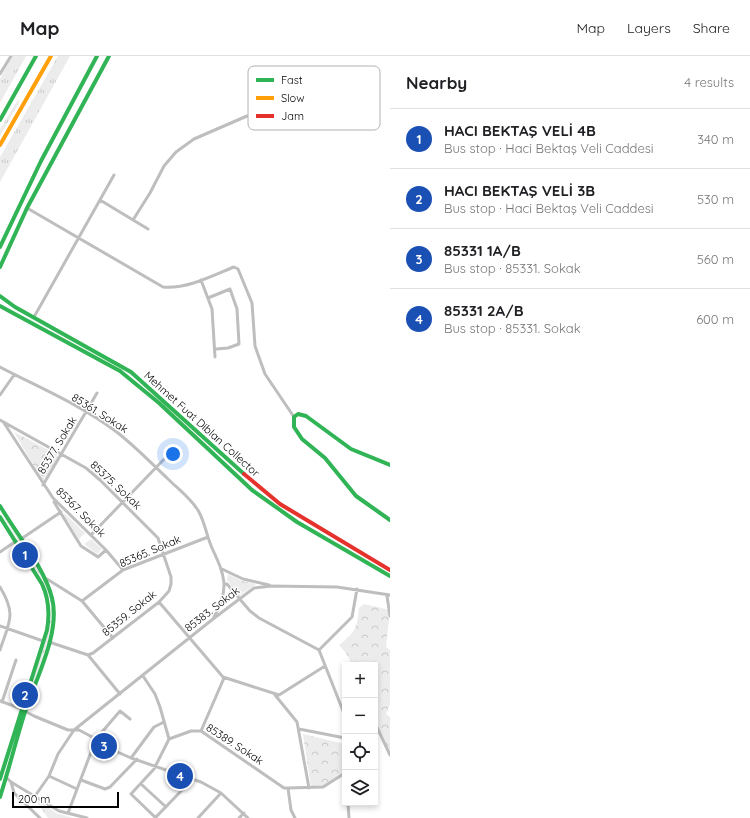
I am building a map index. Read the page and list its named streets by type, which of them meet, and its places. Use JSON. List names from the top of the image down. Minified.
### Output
{"streets":{"main road":["Mehmet Fuat Diblan Collector"],"street":["85361. Sokak","85377. Sokak","85375. Sokak","85367. Sokak","85365. Sokak","85383. Sokak","85359. Sokak","85389. Sokak"]},"crossings":[["85361. Sokak","85377. Sokak"],["85361. Sokak","85365. Sokak"],["85361. Sokak","85383. Sokak"],["85377. Sokak","85375. Sokak"],["85377. Sokak","85367. Sokak"],["85375. Sokak","85367. Sokak"],["85375. Sokak","85365. Sokak"],["85375. Sokak","85359. Sokak"],["85367. Sokak","85365. Sokak"],["85365. Sokak","85359. Sokak"]],"legend":["Fast","Slow","Jam"],"scale_bar":"200 m","page":{"header":"Map","nav":["Map","Layers","Share"],"heading":["Nearby","4 results"],"list":[{"mark":"1","name":"HACI BEKTAŞ VELİ 4B","note":"Bus stop · Haci Bektaş Veli Caddesi","value":"340 m"},{"mark":"2","name":"HACI BEKTAŞ VELİ 3B","note":"Bus stop · Haci Bektaş Veli Caddesi","value":"530 m"},{"mark":"3","name":"85331 1A/B","note":"Bus stop · 85331. Sokak","value":"560 m"},{"mark":"4","name":"85331 2A/B","note":"Bus stop · 85331. Sokak","value":"600 m"}],"pins":["1","2","3","4"],"map_buttons":["+","−"],"scale":"200 m"}}
